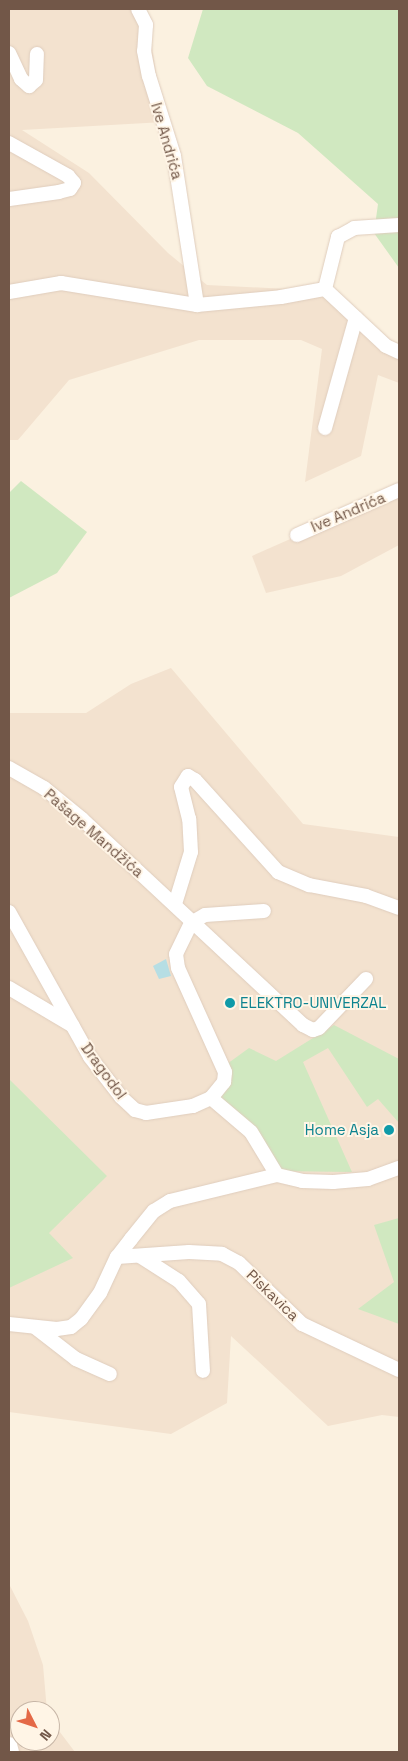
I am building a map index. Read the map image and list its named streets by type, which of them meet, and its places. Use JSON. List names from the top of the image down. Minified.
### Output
{"streets":{"street":["Ive Andrića","Pašage Mandžića","Dragodol","Piskavica"]},"places":["ELEKTRO-UNIVERZAL","Home Asja"],"north":"bottom right"}
